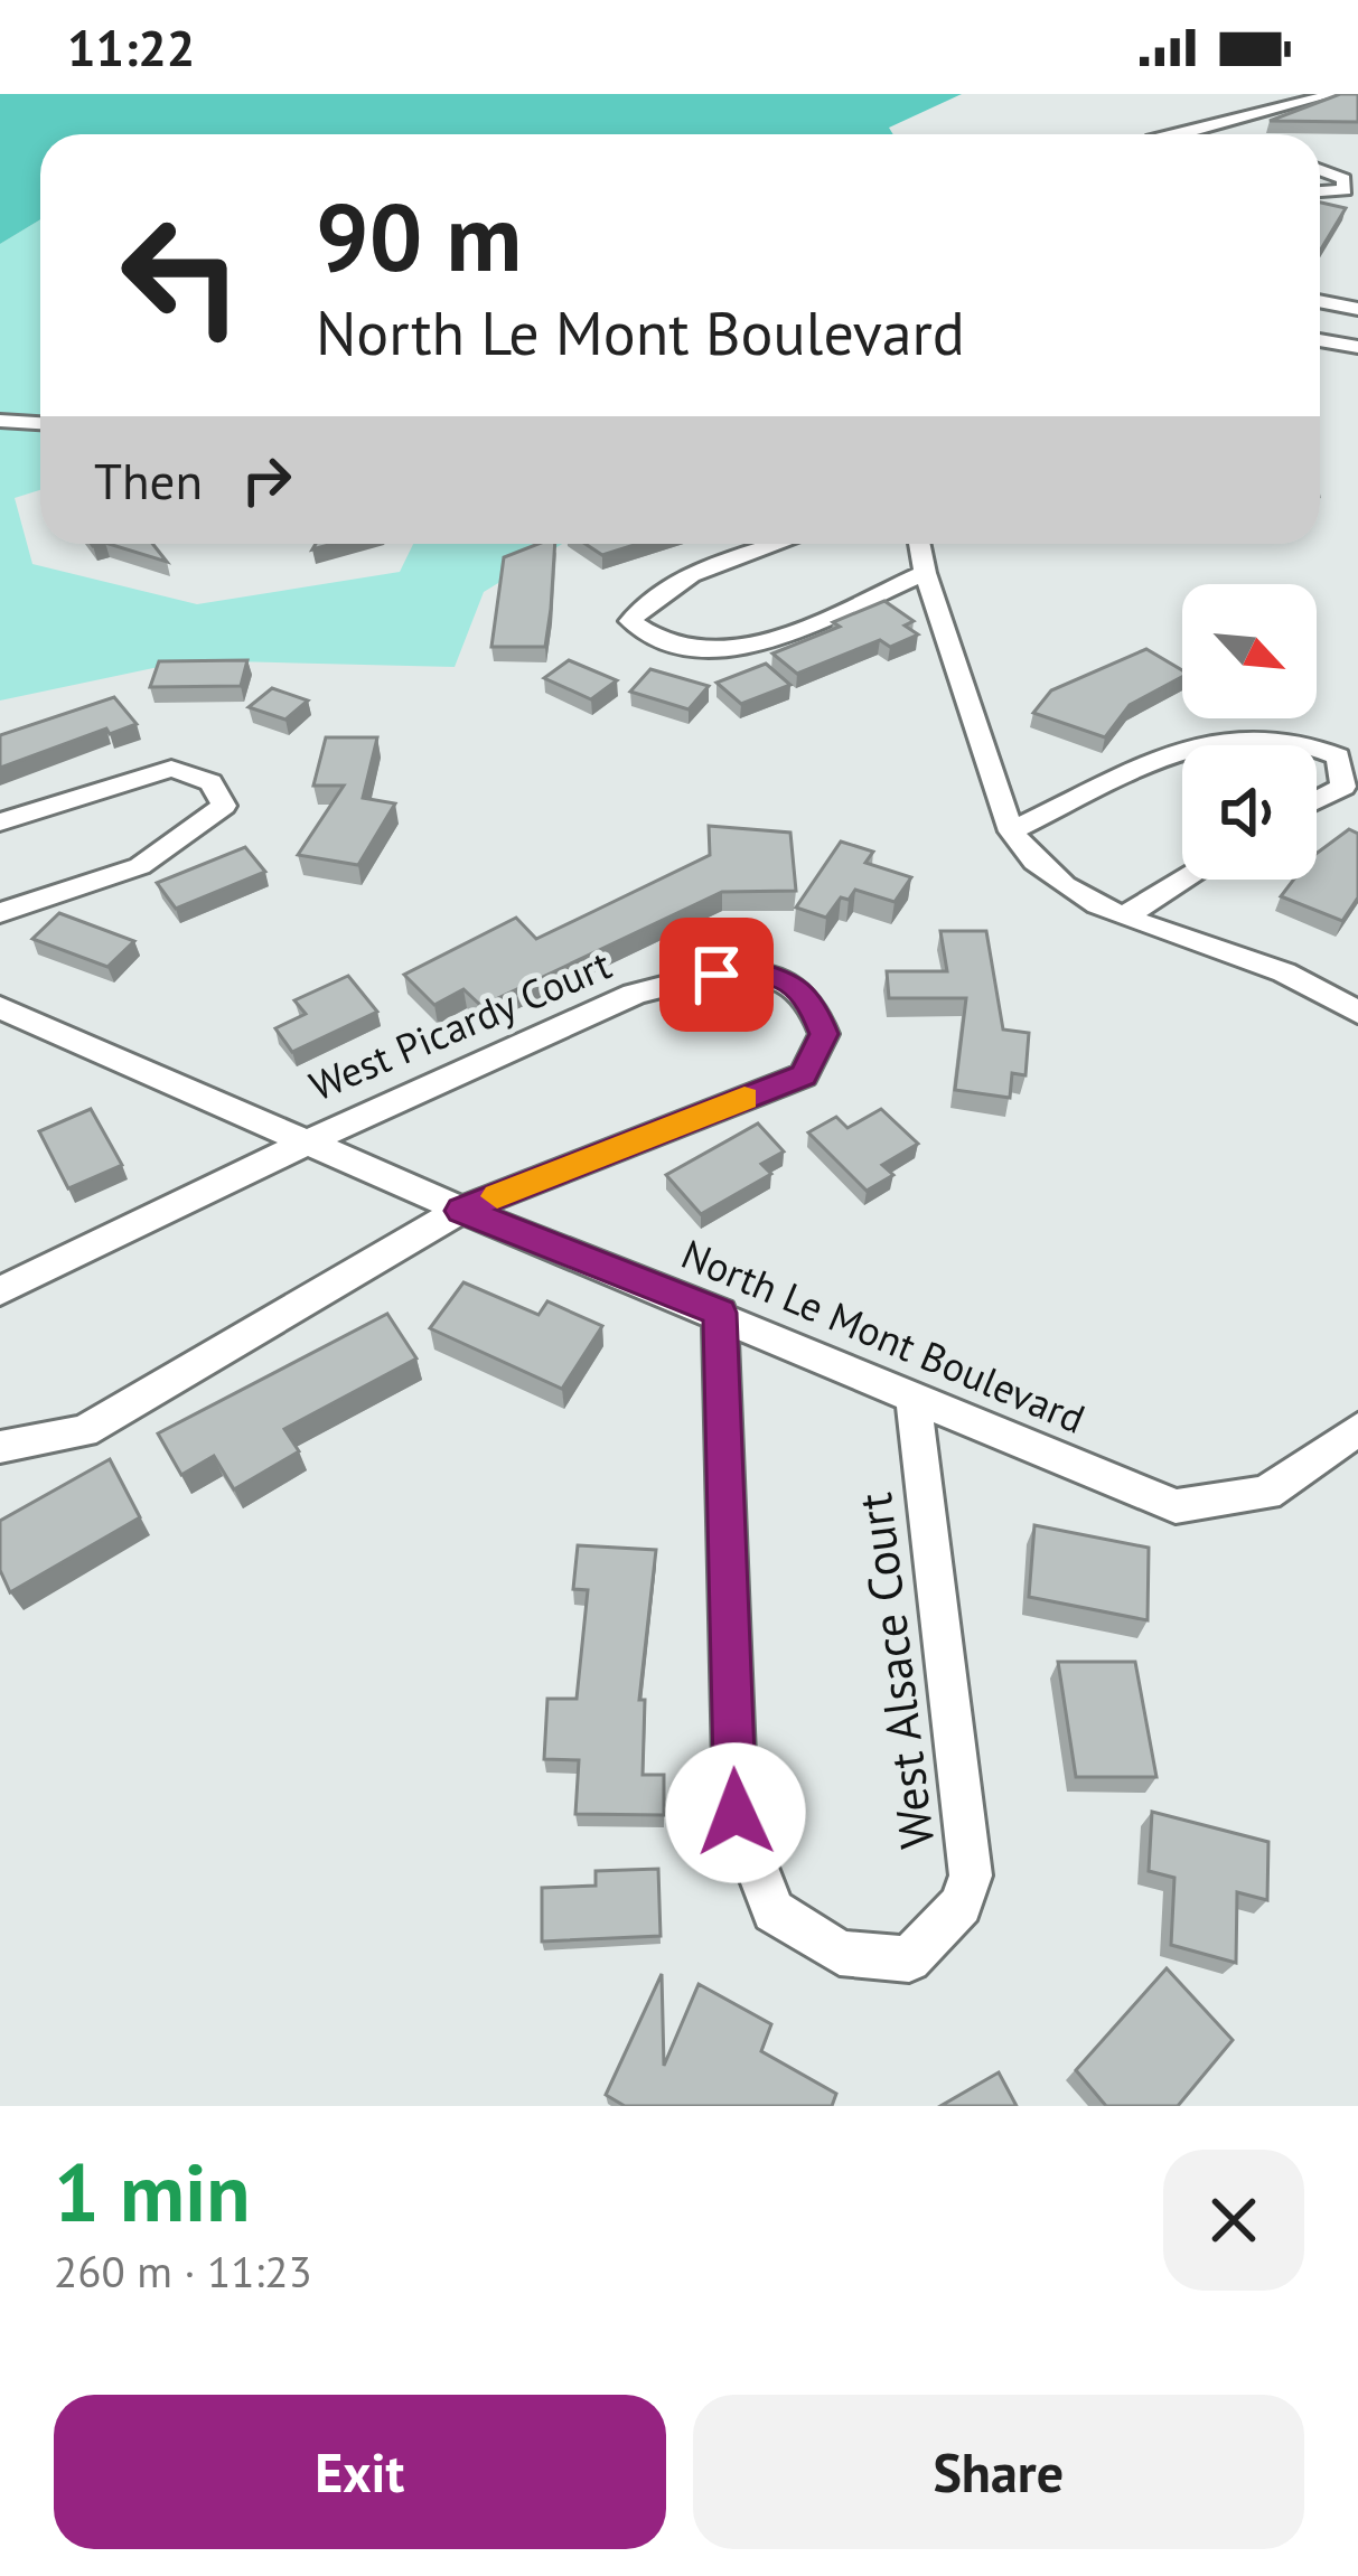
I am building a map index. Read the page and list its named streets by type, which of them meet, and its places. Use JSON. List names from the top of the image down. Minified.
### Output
{"streets":{"street":["West Picardy Court","North Le Mont Boulevard","West Alsace Court"]},"crossings":[["West Picardy Court","North Le Mont Boulevard"],["North Le Mont Boulevard","West Alsace Court"]],"north":"bottom right","page":{"status":"11:22","turn":["90 m","North Le Mont Boulevard"],"then":"Then","heading":["1 min","260 m · 11:23"],"buttons":["Exit","Share"]}}
